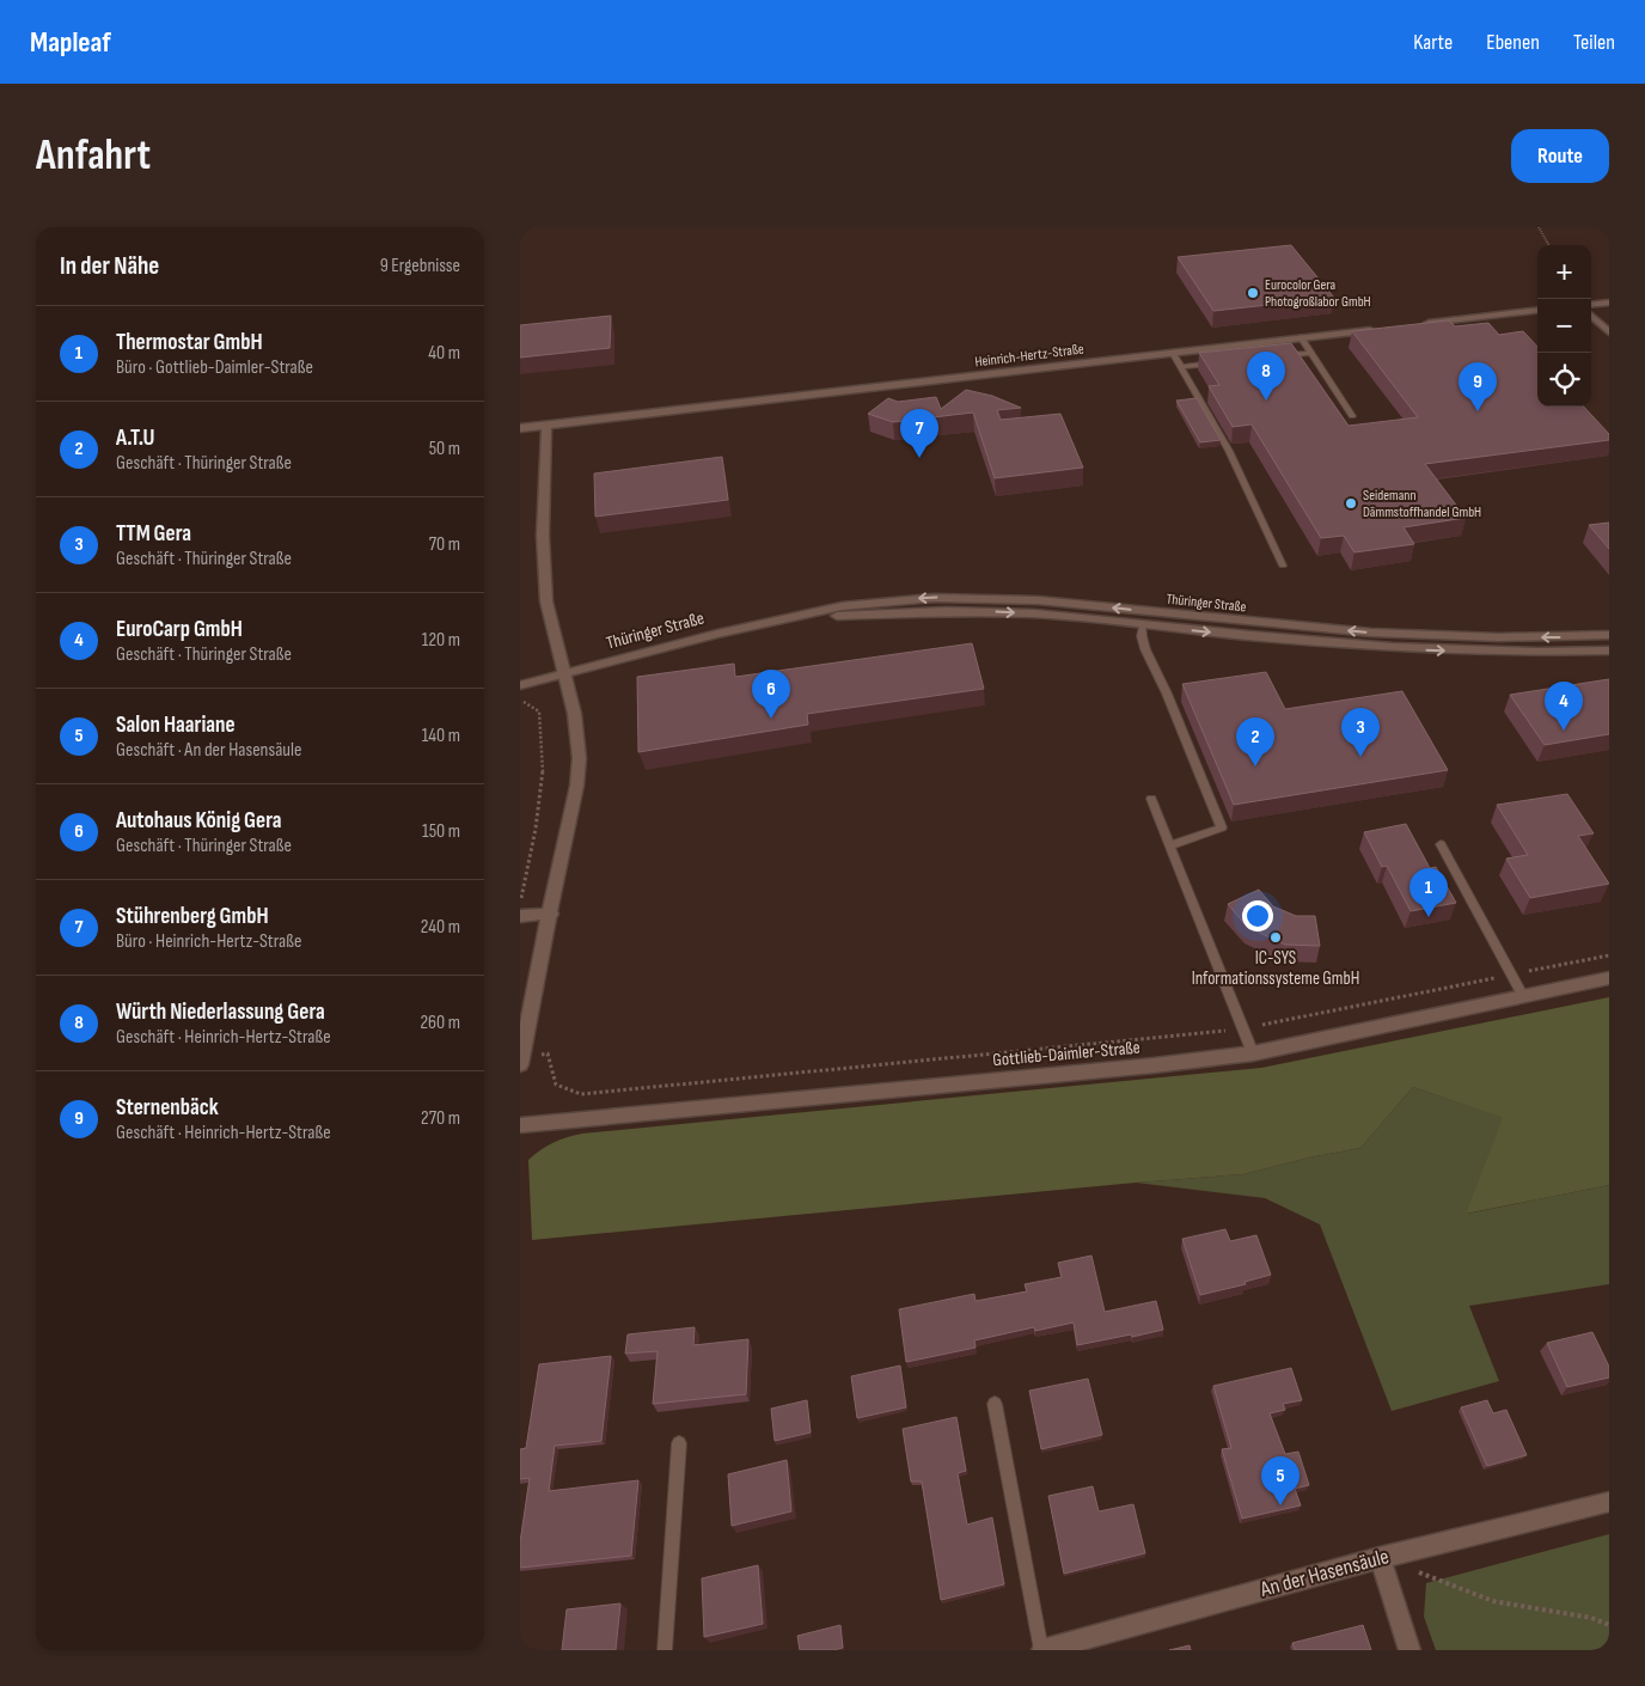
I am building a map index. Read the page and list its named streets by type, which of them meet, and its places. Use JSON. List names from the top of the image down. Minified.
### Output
{"streets":{"street":["Heinrich-Hertz-Straße","Thüringer Straße","Gottlieb-Daimler-Straße","An der Hasensäule"]},"places":["Eurocolor Gera Photogroßlabor GmbH","Seidemann Dämmstoffhandel GmbH","IC-SYS Informationssysteme GmbH"],"page":{"header":"Mapleaf","nav":["Karte","Ebenen","Teilen"],"buttons":"Route","title":"Anfahrt","heading":["In der Nähe","9 Ergebnisse"],"map_buttons":["+","−"],"list":[{"mark":"1","name":"Thermostar GmbH","note":"Büro · Gottlieb-Daimler-Straße","value":"40 m"},{"mark":"2","name":"A.T.U","note":"Geschäft · Thüringer Straße","value":"50 m"},{"mark":"3","name":"TTM Gera","note":"Geschäft · Thüringer Straße","value":"70 m"},{"mark":"4","name":"EuroCarp GmbH","note":"Geschäft · Thüringer Straße","value":"120 m"},{"mark":"5","name":"Salon Haariane","note":"Geschäft · An der Hasensäule","value":"140 m"},{"mark":"6","name":"Autohaus König Gera","note":"Geschäft · Thüringer Straße","value":"150 m"},{"mark":"7","name":"Stührenberg GmbH","note":"Büro · Heinrich-Hertz-Straße","value":"240 m"},{"mark":"8","name":"Würth Niederlassung Gera","note":"Geschäft · Heinrich-Hertz-Straße","value":"260 m"},{"mark":"9","name":"Sternenbäck","note":"Geschäft · Heinrich-Hertz-Straße","value":"270 m"}],"pins":["8","9","7","6","4","3","2","1","5"]}}
